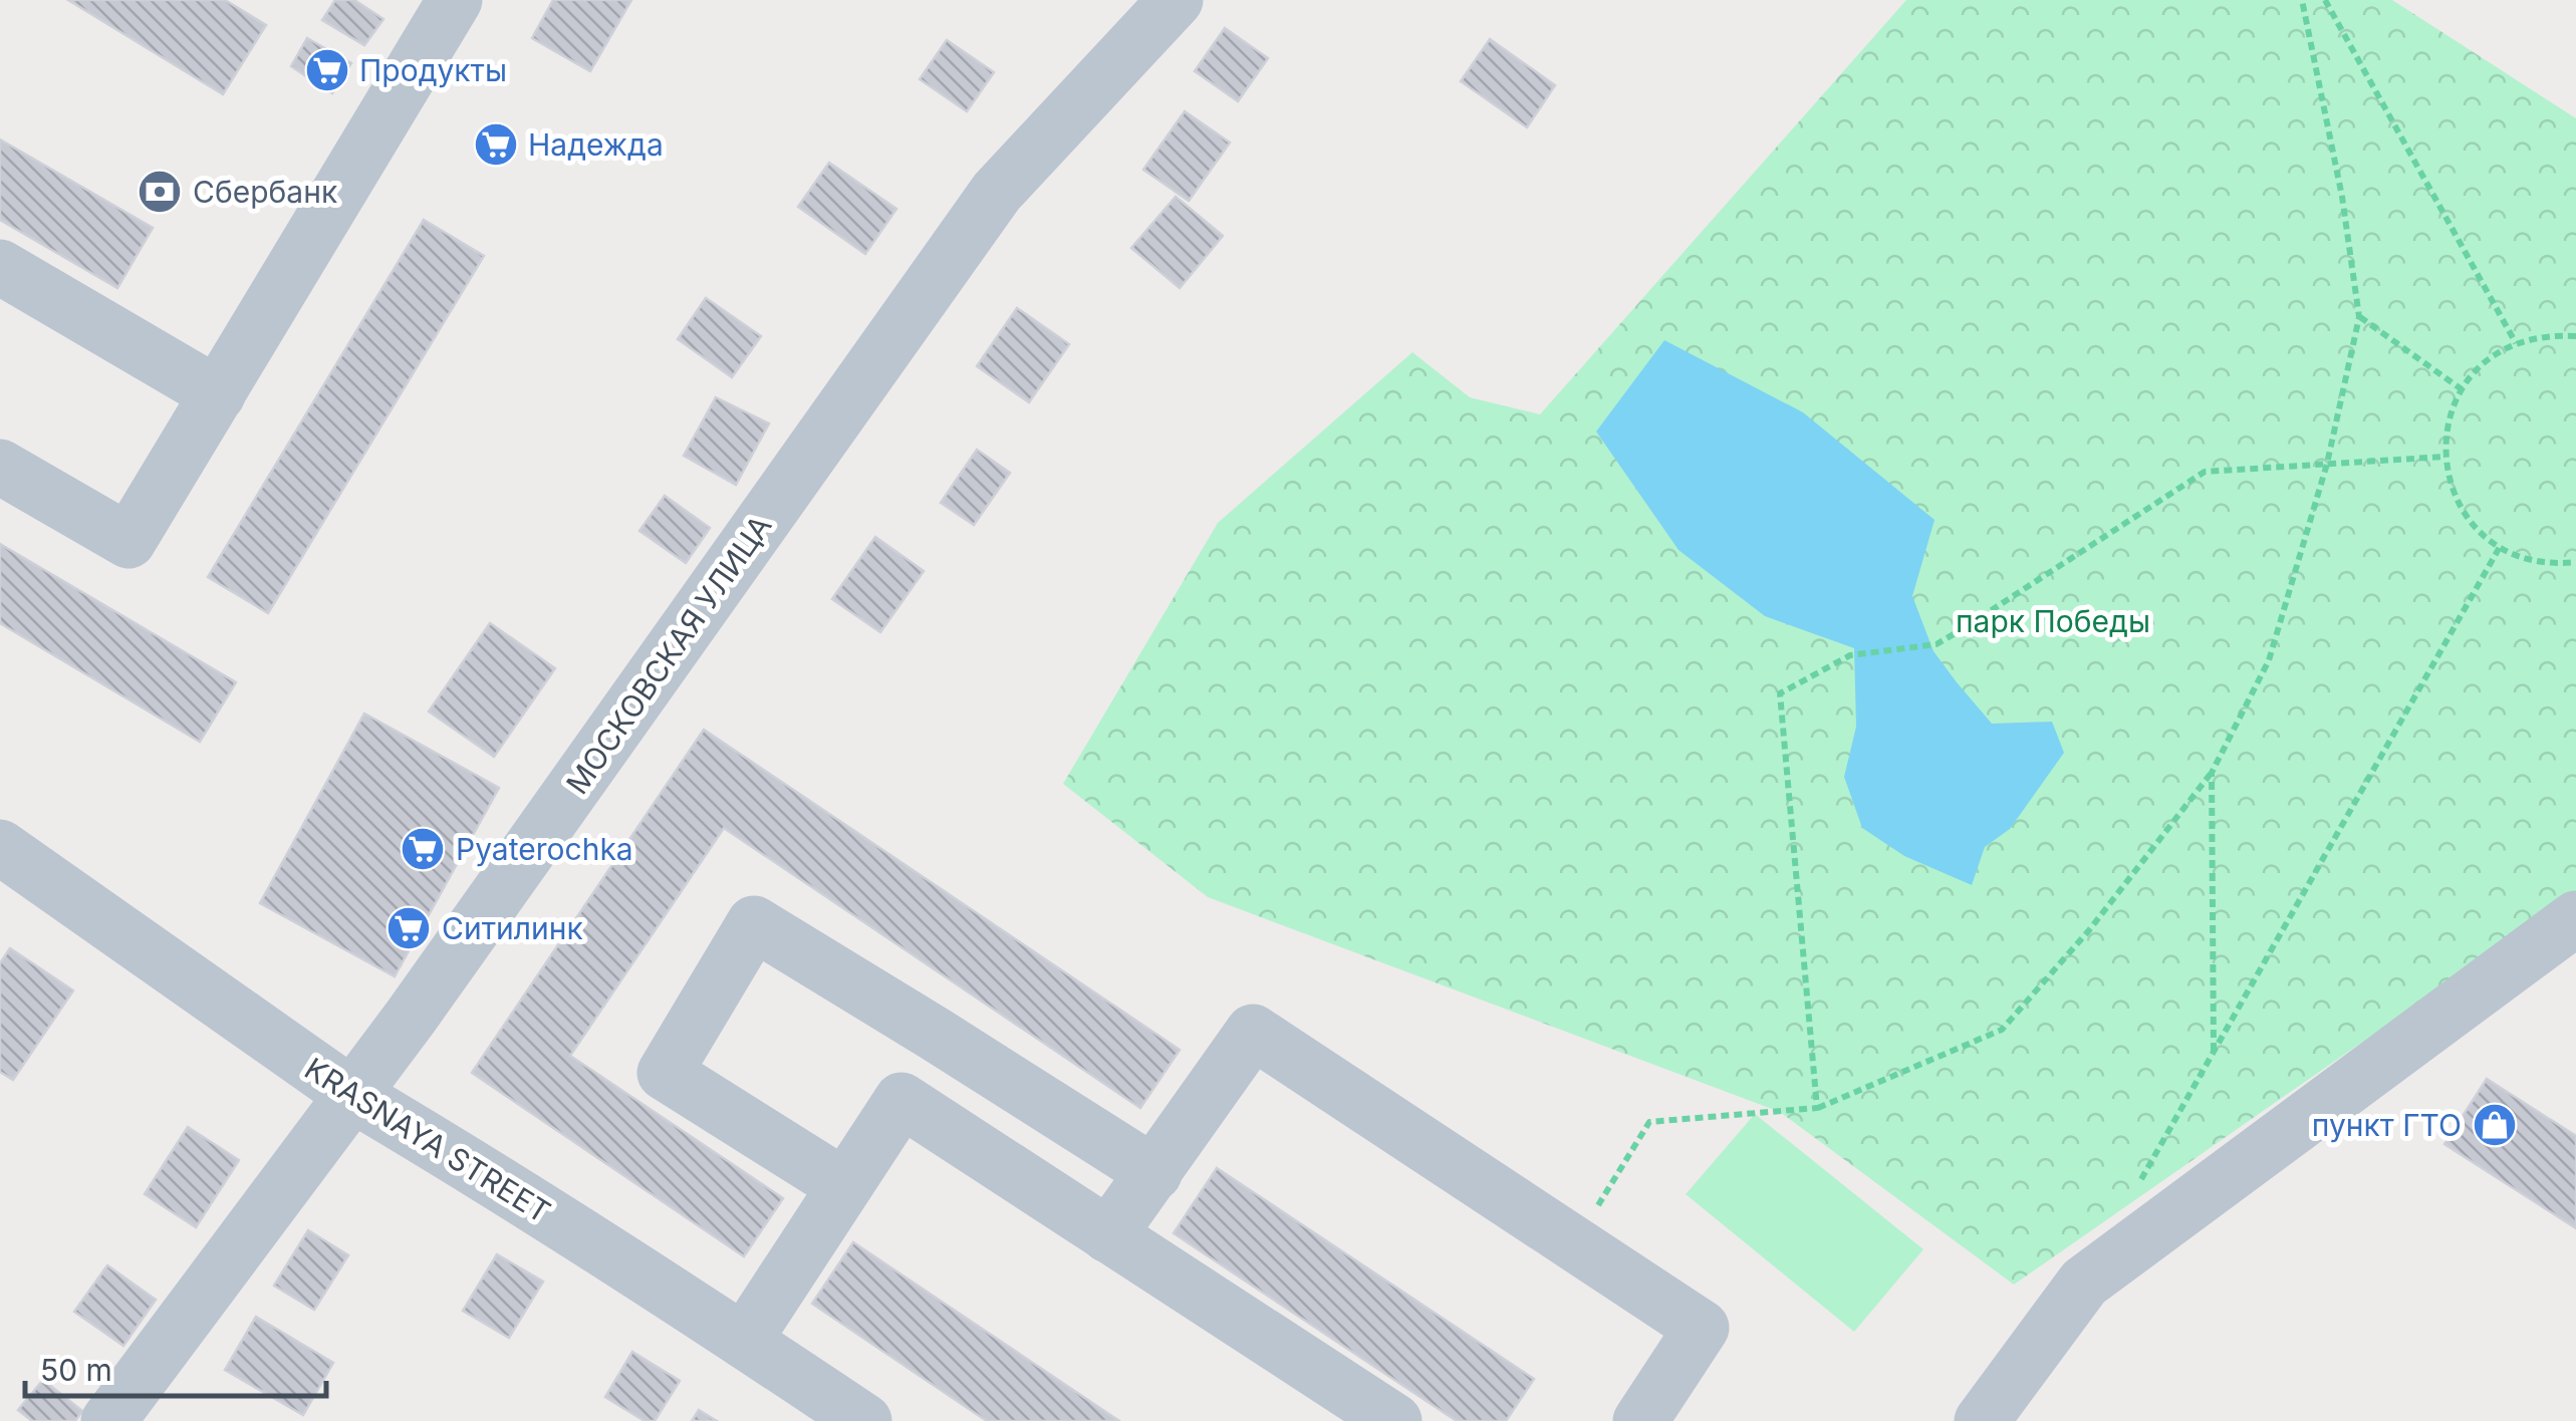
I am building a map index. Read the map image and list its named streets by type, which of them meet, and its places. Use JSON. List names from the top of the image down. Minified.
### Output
{"streets":{"street":["МОСКОВСКАЯ УЛИЦА","KRASNAYA STREET"]},"crossings":[["МОСКОВСКАЯ УЛИЦА","KRASNAYA STREET"]],"parks":["парк Победы"],"places":{"supermarket":["Продукты","Надежда","Pyaterochka","Ситилинк"],"bank":["Сбербанк"],"shop":["пункт ГТО"]},"scale_bar":"50 m"}
